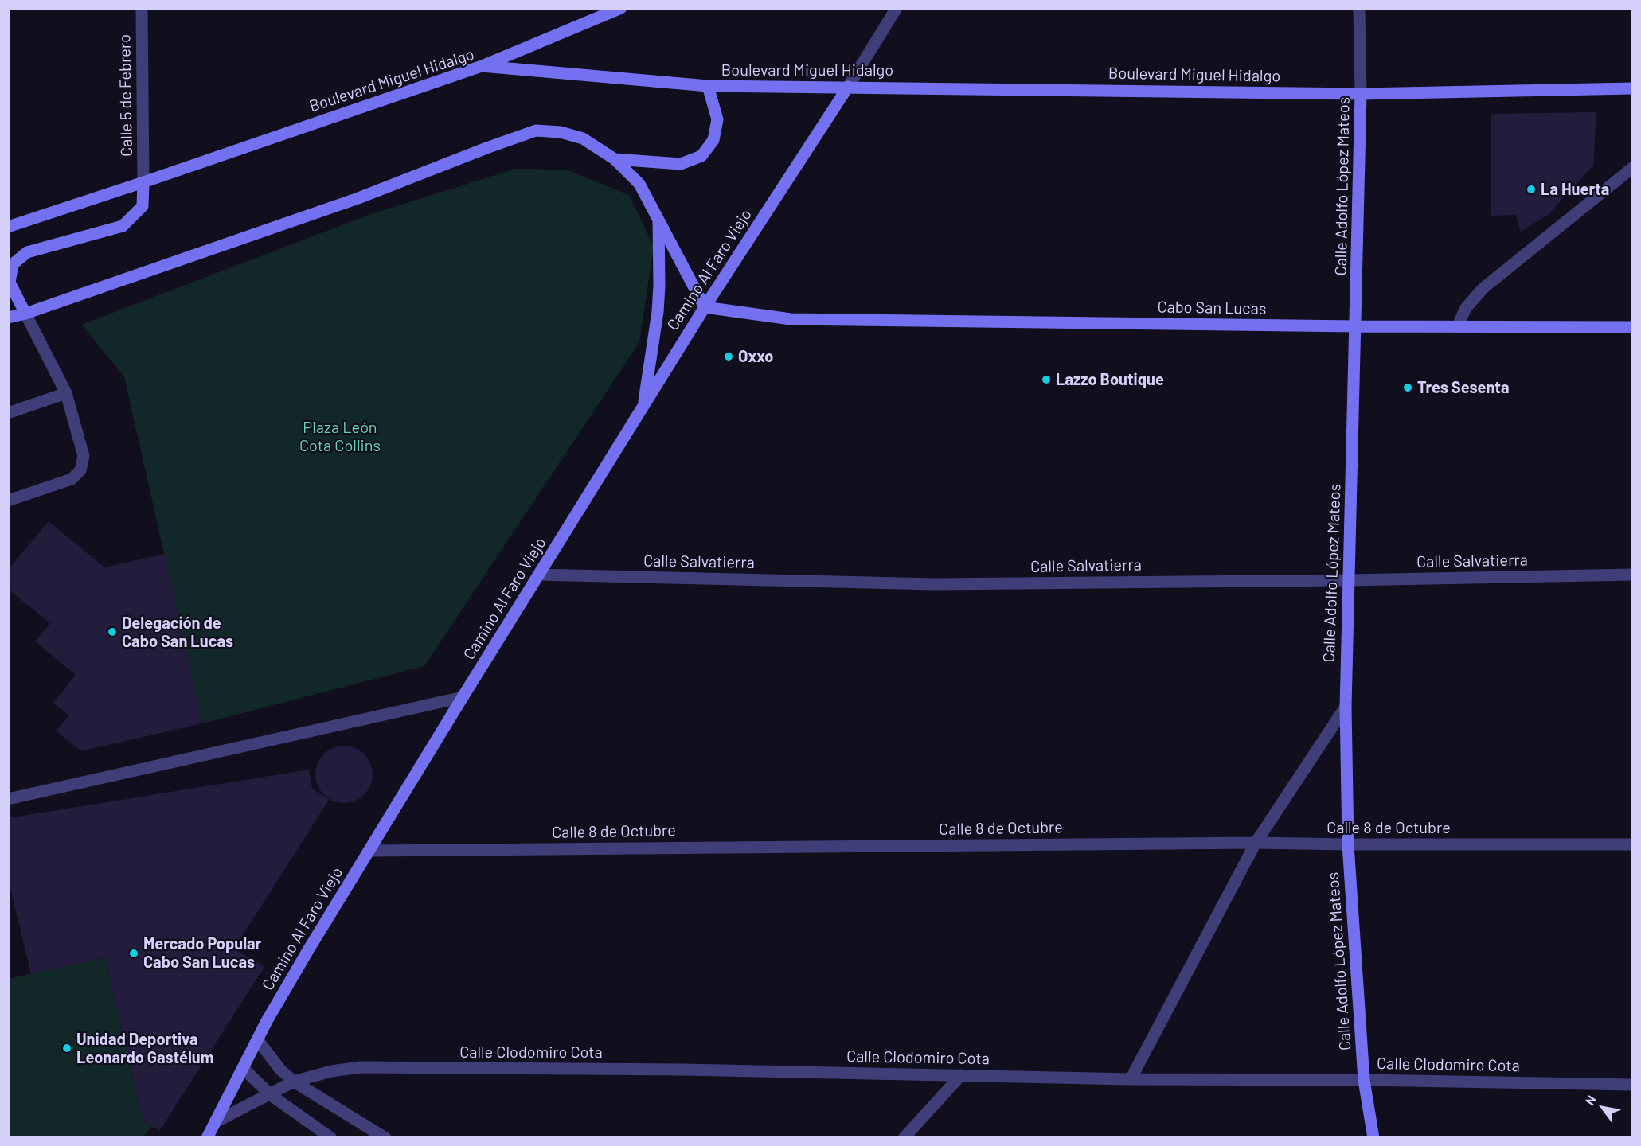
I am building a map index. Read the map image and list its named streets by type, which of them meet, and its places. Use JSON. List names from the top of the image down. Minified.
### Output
{"streets":{"main road":["Boulevard Miguel Hidalgo","Calle Adolfo López Mateos","Camino Al Faro Viejo","Cabo San Lucas"],"street":["Calle 5 de Febrero","Calle Salvatierra","Calle 8 de Octubre","Calle Clodomiro Cota"]},"crossings":[["Boulevard Miguel Hidalgo","Calle 5 de Febrero"],["Boulevard Miguel Hidalgo","Calle Adolfo López Mateos"],["Boulevard Miguel Hidalgo","Camino Al Faro Viejo"],["Calle Adolfo López Mateos","Cabo San Lucas"],["Calle Adolfo López Mateos","Calle Salvatierra"],["Calle Adolfo López Mateos","Calle 8 de Octubre"],["Calle Adolfo López Mateos","Calle Clodomiro Cota"],["Camino Al Faro Viejo","Cabo San Lucas"],["Camino Al Faro Viejo","Calle Salvatierra"],["Camino Al Faro Viejo","Calle 8 de Octubre"],["Camino Al Faro Viejo","Calle Clodomiro Cota"]],"parks":["Plaza León Cota Collins"],"places":["La Huerta","Oxxo","Lazzo Boutique","Tres Sesenta","Delegación de Cabo San Lucas","Mercado Popular Cabo San Lucas","Unidad Deportiva Leonardo Gastélum"],"north":"top left"}
